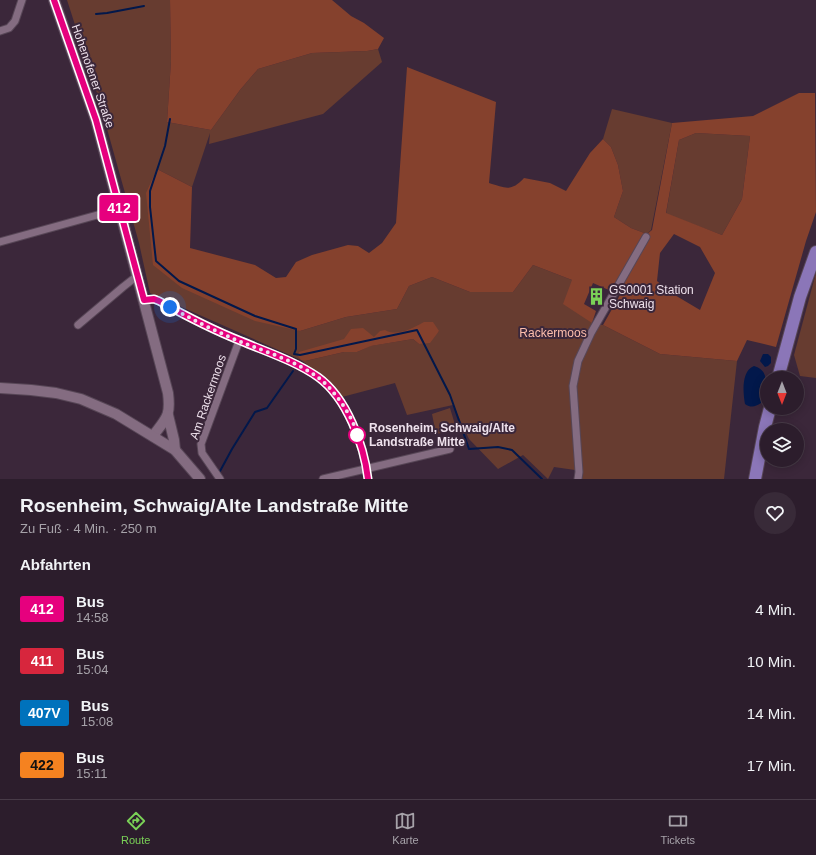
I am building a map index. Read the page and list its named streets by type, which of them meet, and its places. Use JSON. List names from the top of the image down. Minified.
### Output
{"streets":{"main road":["Hohenofener Straße"],"street":["Am Rackermoos"]},"parks":["Rackermoos"],"places":{"building":["GS0001 Station Schwaig"],"other":["Rosenheim, Schwaig/Alte Landstraße Mitte"]},"lines":["bus line 412"],"north":"bottom","page":{"on_map":"412","heading":[["Rosenheim, Schwaig/Alte Landstraße Mitte","Zu Fuß · 4 Min. · 250 m"],"Abfahrten"],"list":[{"mark":"412","name":"Bus","note":"14:58","value":"4 Min."},{"mark":"411","name":"Bus","note":"15:04","value":"10 Min."},{"mark":"407V","name":"Bus","note":"15:08","value":"14 Min."},{"mark":"422","name":"Bus","note":"15:11","value":"17 Min."}],"tabs":["Route","Karte","Tickets"]}}
